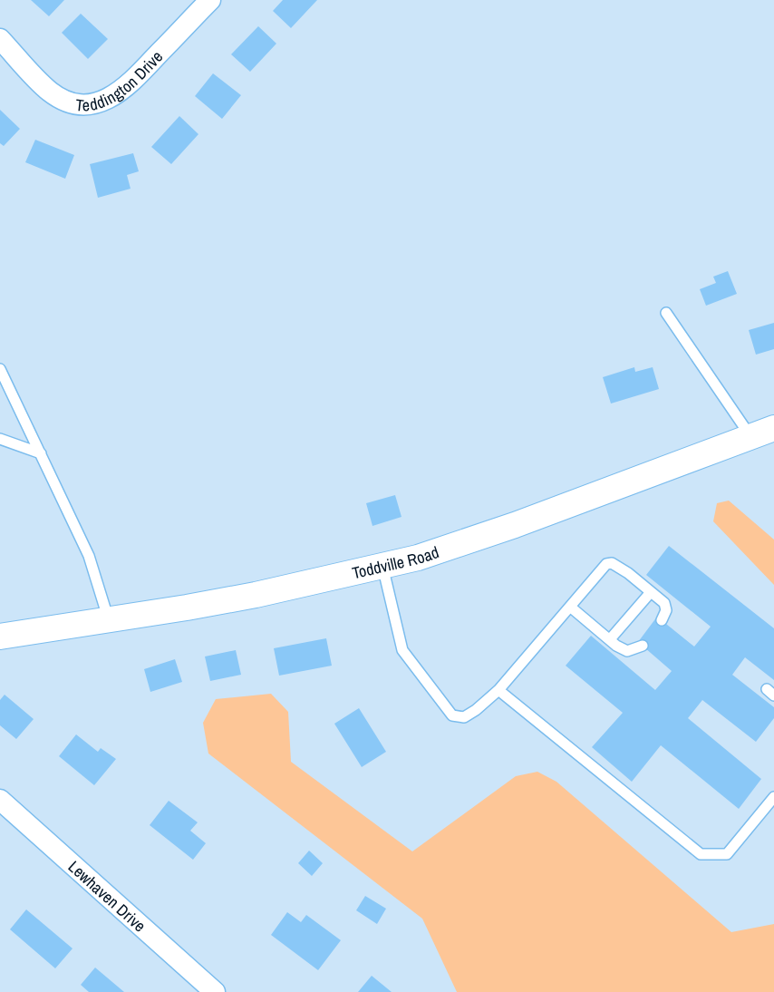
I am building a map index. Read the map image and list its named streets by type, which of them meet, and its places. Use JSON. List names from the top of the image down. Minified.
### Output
{"streets":{"street":["Teddington Drive","Toddville Road","Lewhaven Drive"]}}
